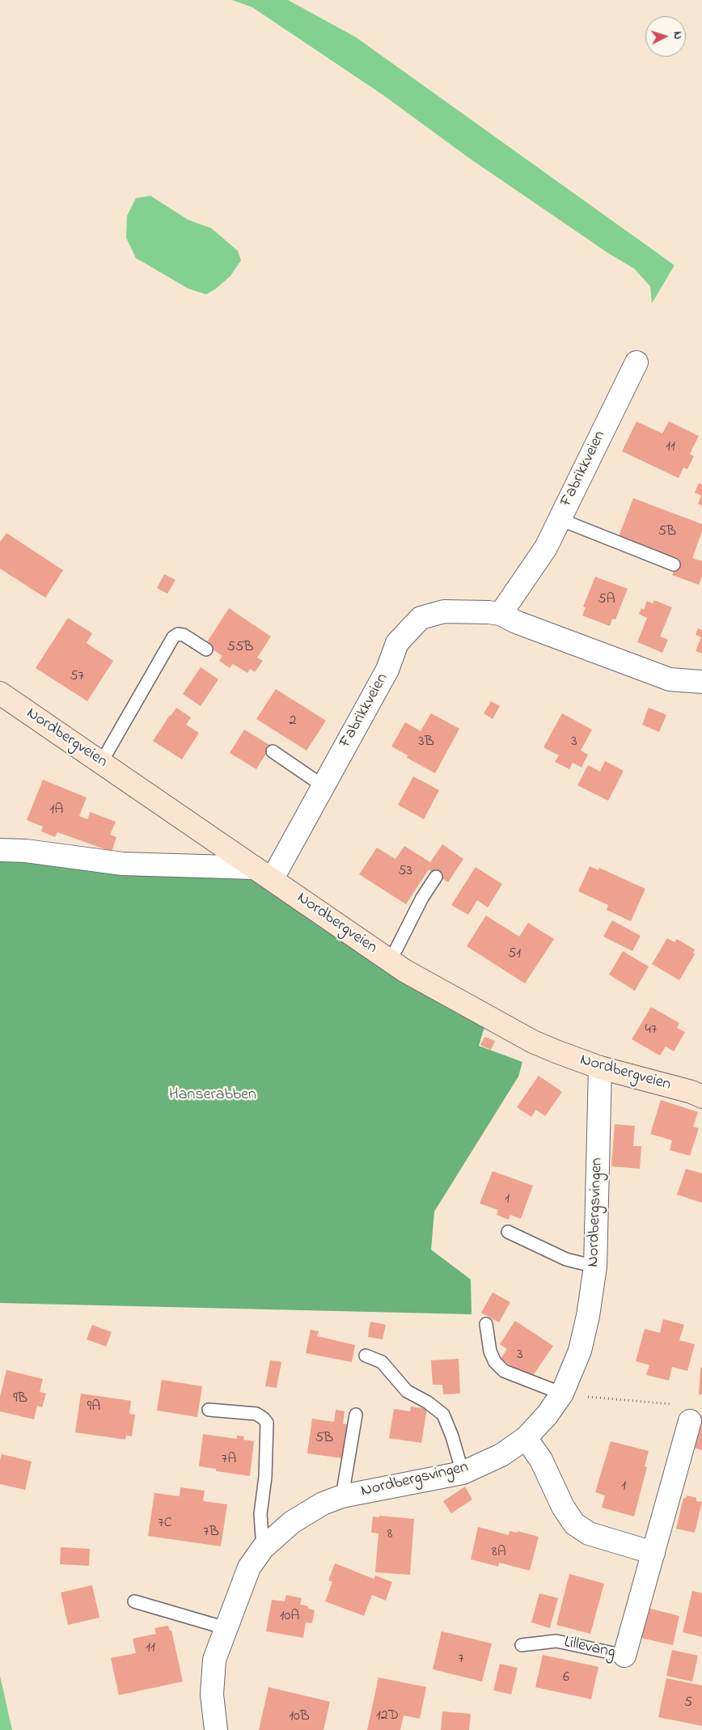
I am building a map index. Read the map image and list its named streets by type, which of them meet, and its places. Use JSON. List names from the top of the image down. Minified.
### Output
{"streets":{"street":["Fabrikkveien","Nordbergveien","Nordbergsvingen","Lillevang"]},"crossings":[["Fabrikkveien","Nordbergveien"],["Nordbergveien","Nordbergsvingen"]],"parks":["Hanserabben"],"house_numbers":["11","5B","5A","55B","57","2","3B","3","1A","53","51","47","1","3","9B","9A","5B","7A","1","7C","7B","8","8A","10A","11","7","6","5","12D","10B"],"north":"right"}
